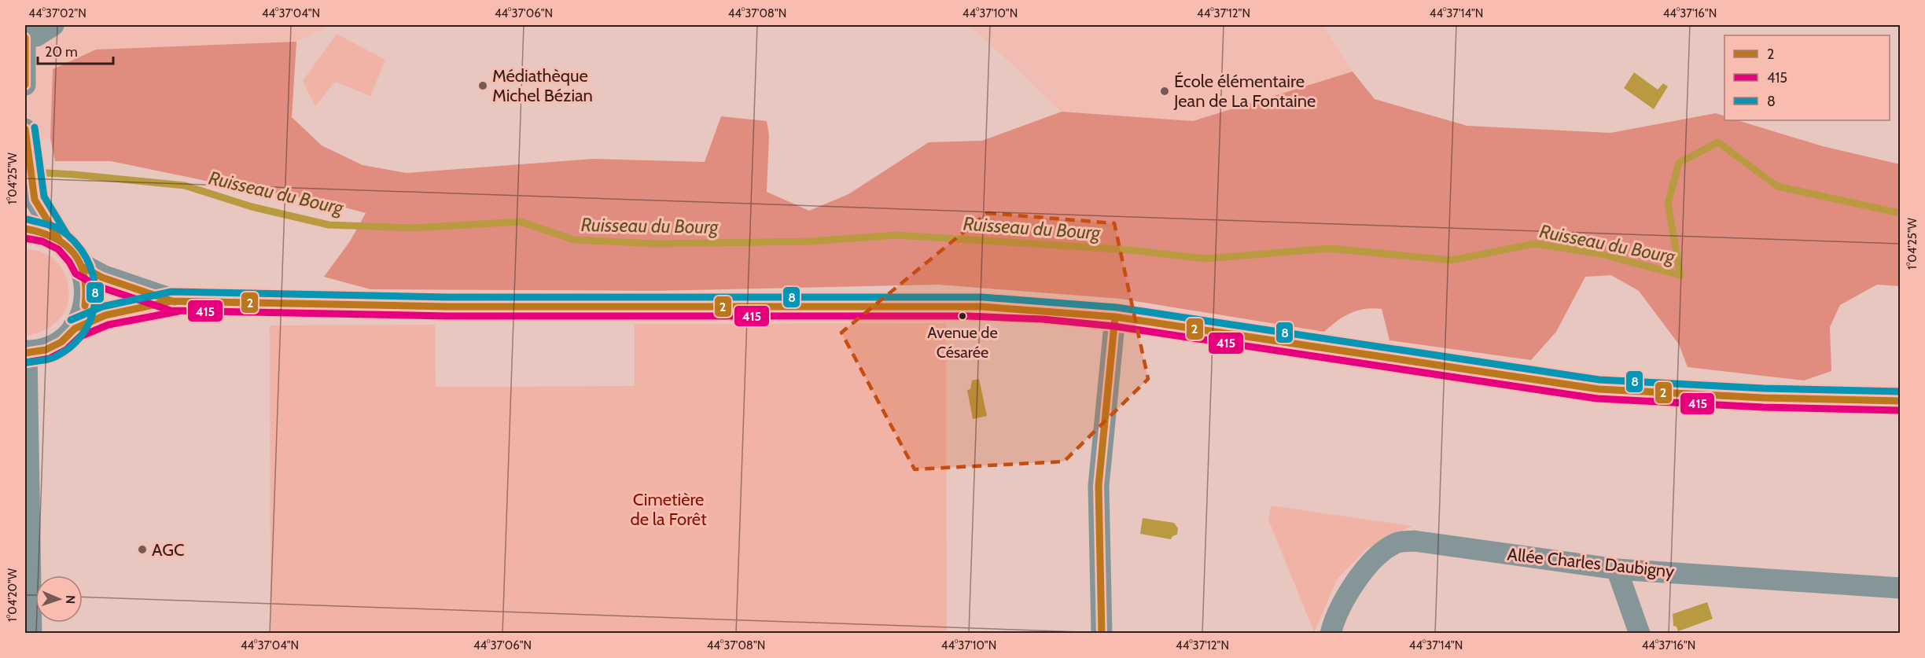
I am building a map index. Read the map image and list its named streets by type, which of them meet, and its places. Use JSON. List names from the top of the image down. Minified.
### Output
{"streets":{"street":["Allée Charles Daubigny"]},"water":["Ruisseau du Bourg"],"parks":["Cimetière de la Forêt"],"places":["Médiathèque Michel Bézian","École élémentaire Jean de La Fontaine","Avenue de Césarée","AGC"],"lines":["transit line 2","transit line 8","transit line 415"],"legend":["2","415","8"],"scale_bar":"20 m","north":"right","coordinates":["44°37'02\"N","44°37'04\"N","44°37'06\"N","44°37'08\"N","44°37'10\"N","44°37'12\"N","44°37'14\"N","44°37'16\"N","1°04'25\"W","1°04'20\"W"]}
